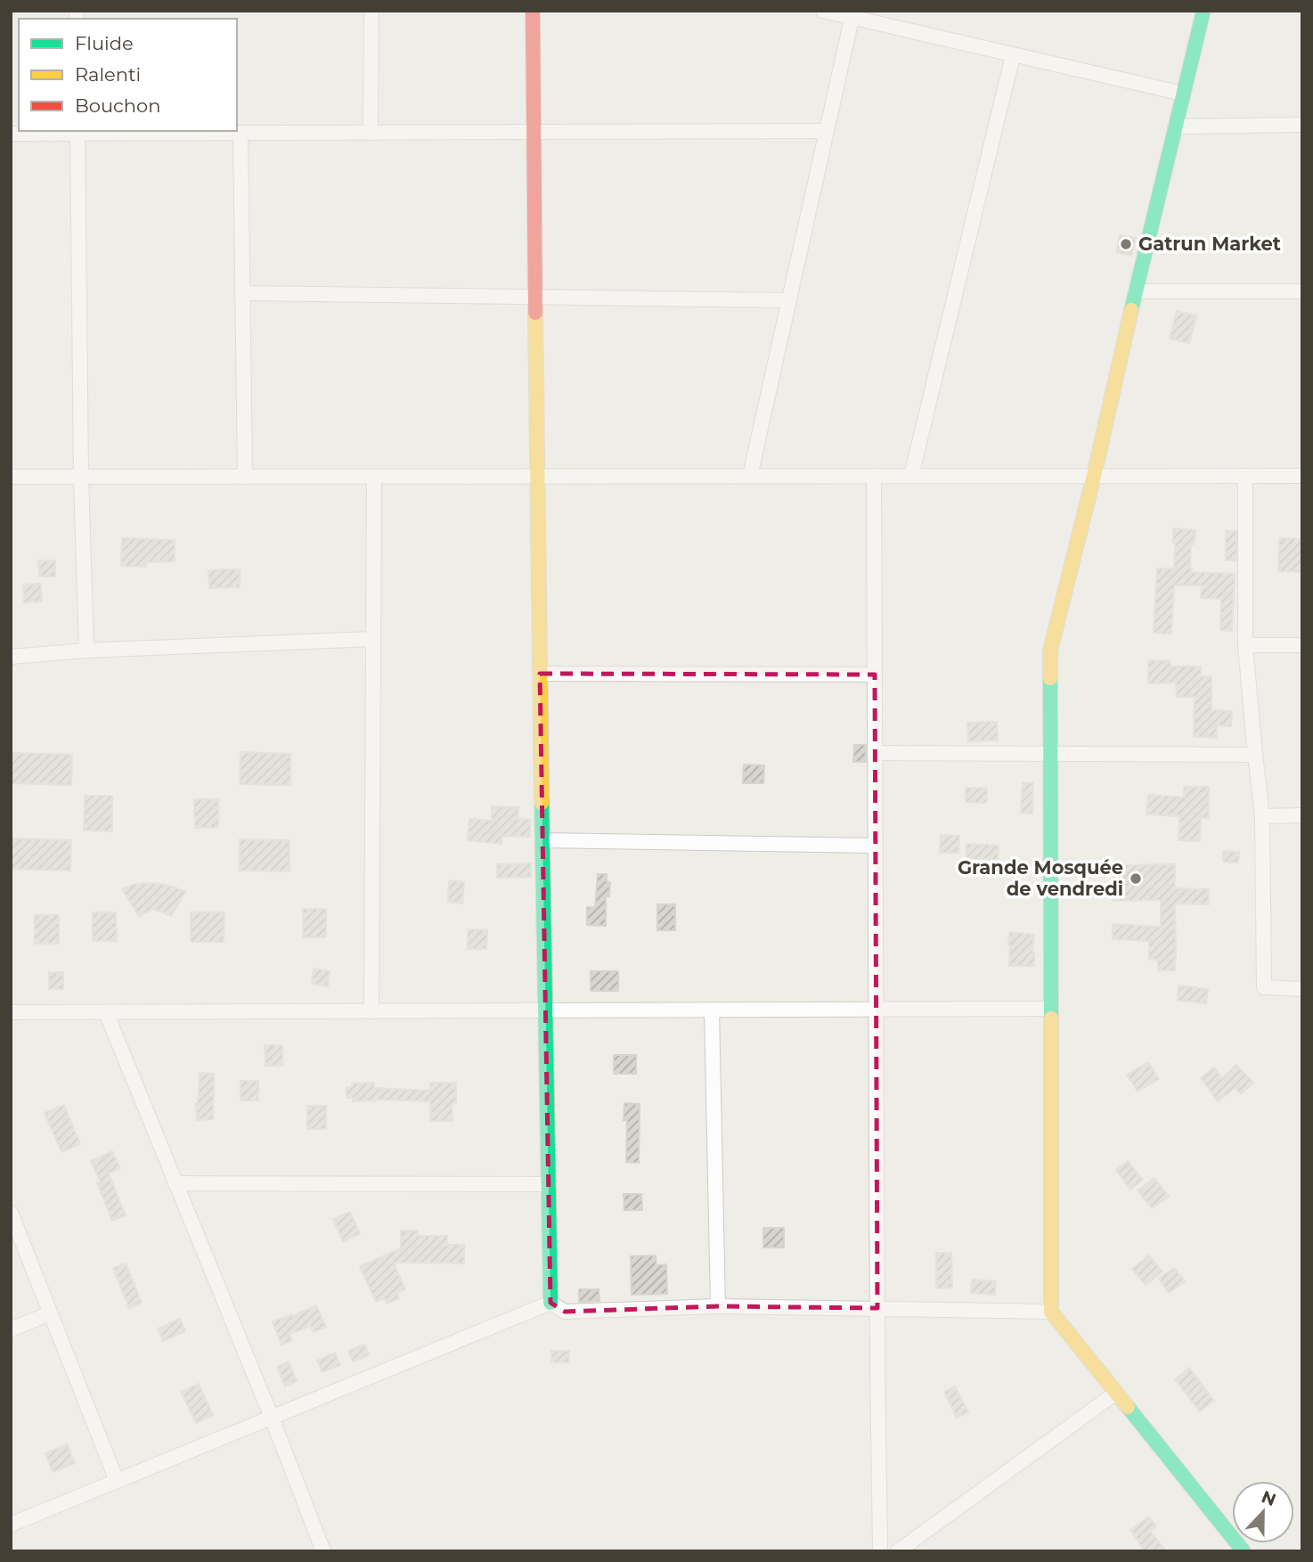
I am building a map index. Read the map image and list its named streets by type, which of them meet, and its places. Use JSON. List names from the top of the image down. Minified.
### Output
{"places":["Gatrun Market","Grande Mosquée de vendredi"],"legend":["Fluide","Ralenti","Bouchon"],"north":"top"}
